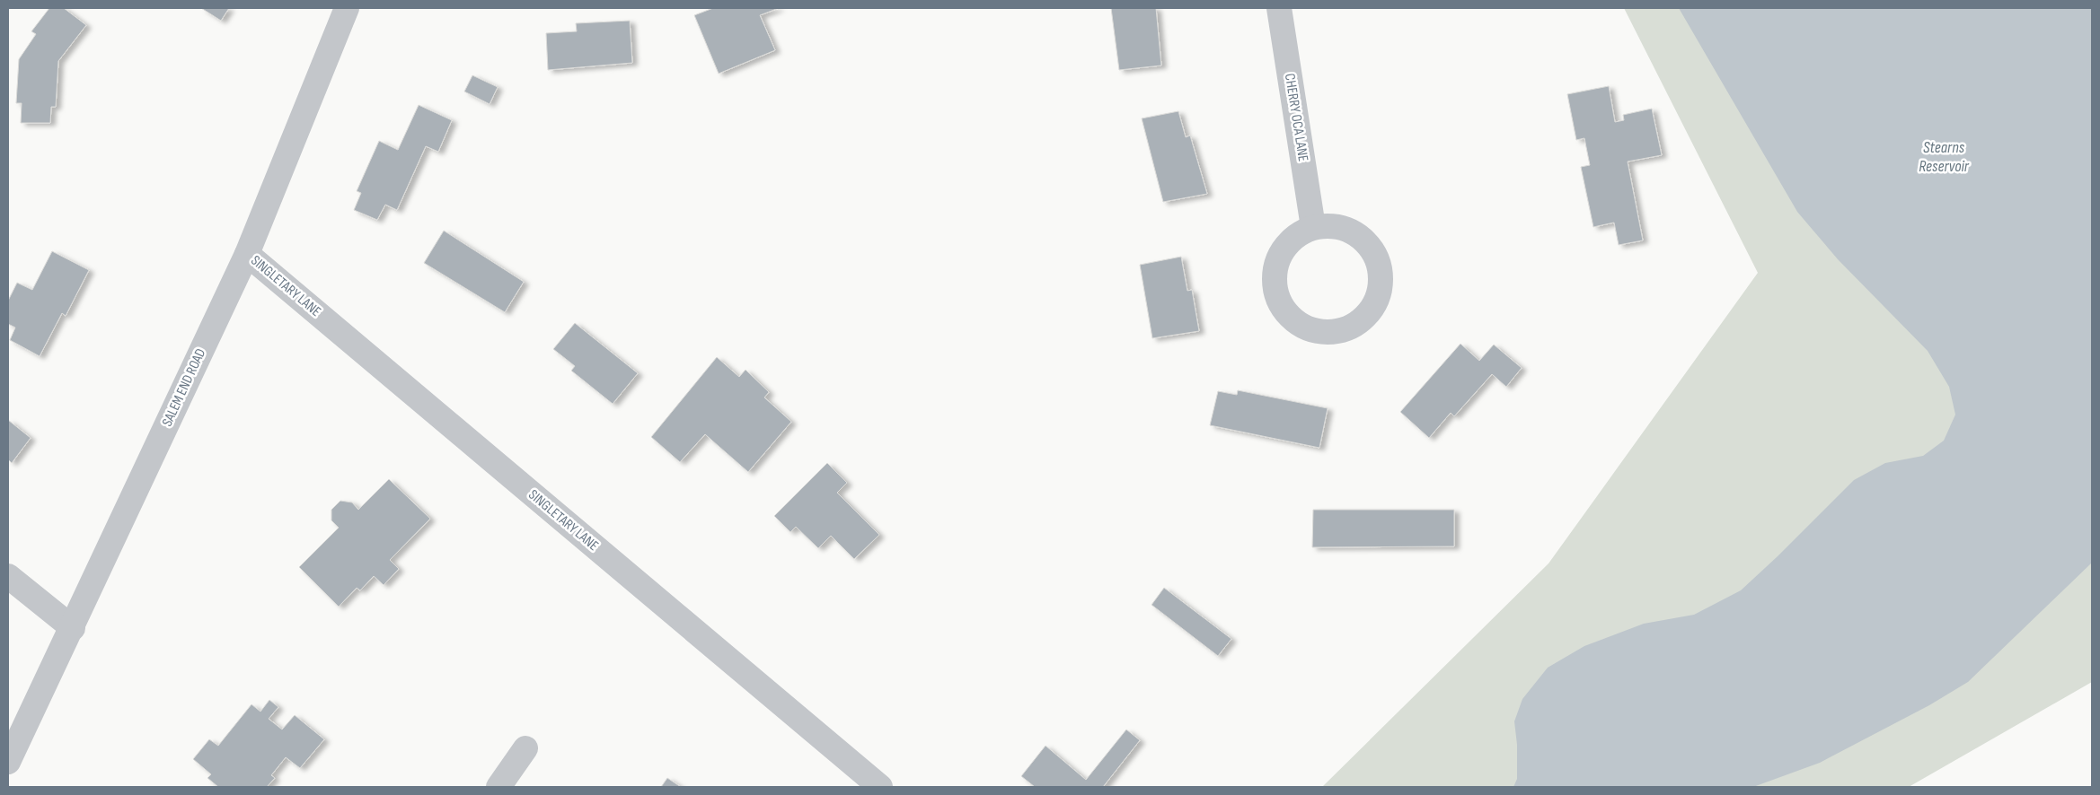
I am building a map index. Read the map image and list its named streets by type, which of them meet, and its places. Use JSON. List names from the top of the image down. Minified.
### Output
{"streets":{"street":["CHERRY OCA LANE","SINGLETARY LANE","SALEM END ROAD"]},"crossings":[["SINGLETARY LANE","SALEM END ROAD"]],"water":["Stearns Reservoir"]}
